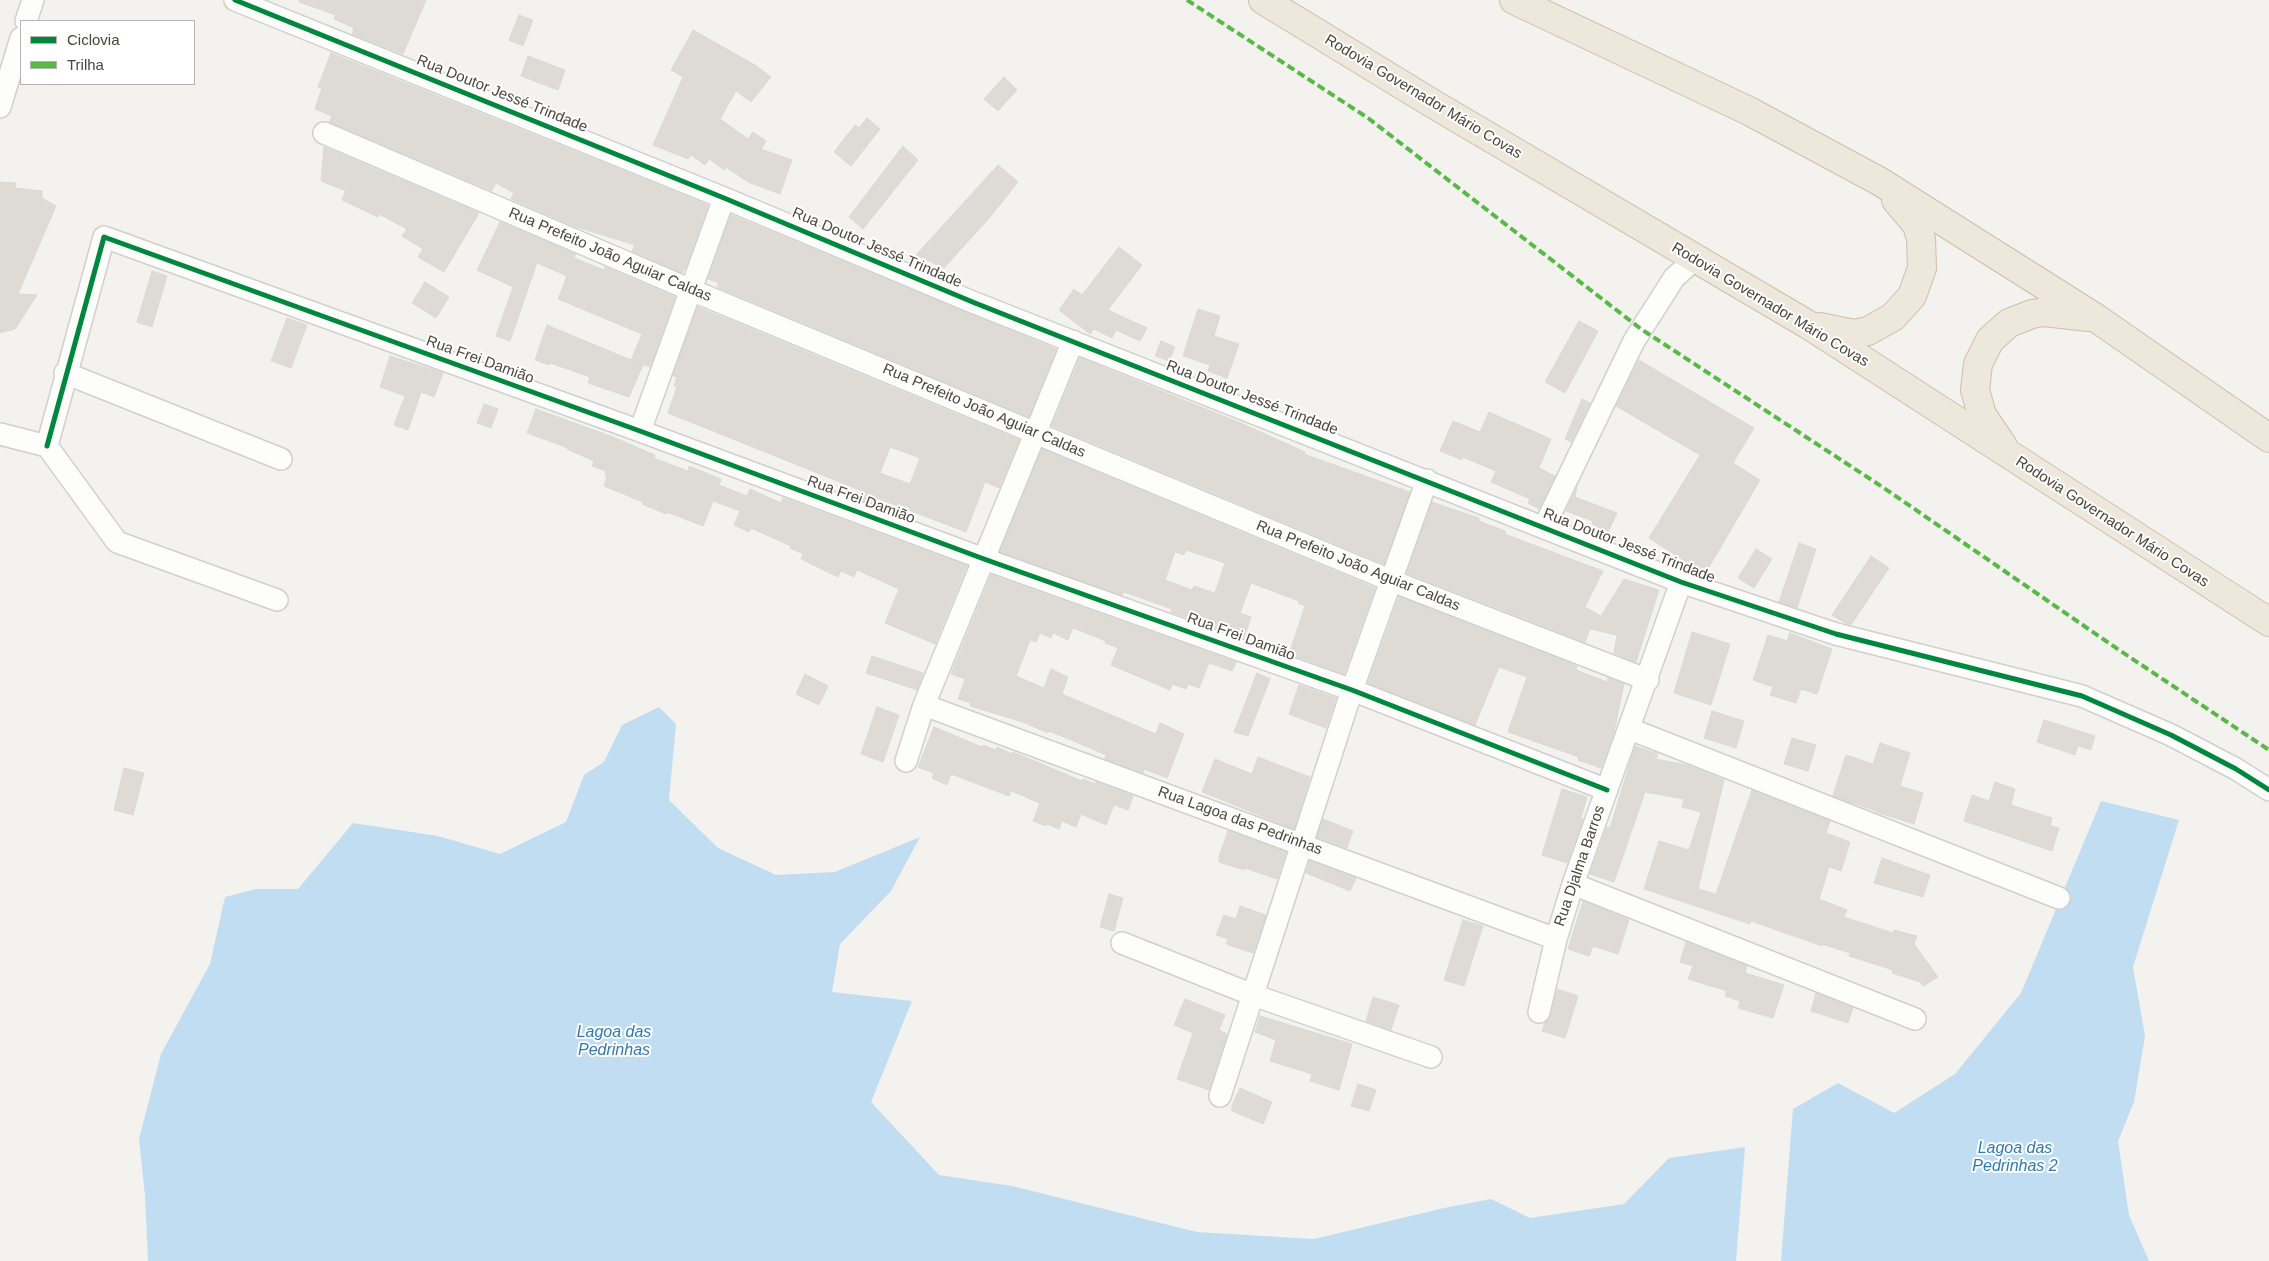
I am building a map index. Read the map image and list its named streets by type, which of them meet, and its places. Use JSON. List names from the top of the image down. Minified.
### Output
{"streets":{"highway":["Rodovia Governador Mário Covas"],"street":["Rua Doutor Jessé Trindade","Rua Prefeito João Aguiar Caldas","Rua Frei Damião","Rua Lagoa das Pedrinhas","Rua Djalma Barros"]},"crossings":[["Rua Doutor Jessé Trindade","Rua Djalma Barros"],["Rua Prefeito João Aguiar Caldas","Rua Djalma Barros"],["Rua Frei Damião","Rua Djalma Barros"],["Rua Lagoa das Pedrinhas","Rua Djalma Barros"]],"water":["Lagoa das Pedrinhas","Lagoa das Pedrinhas 2"],"legend":["Ciclovia","Trilha"]}
